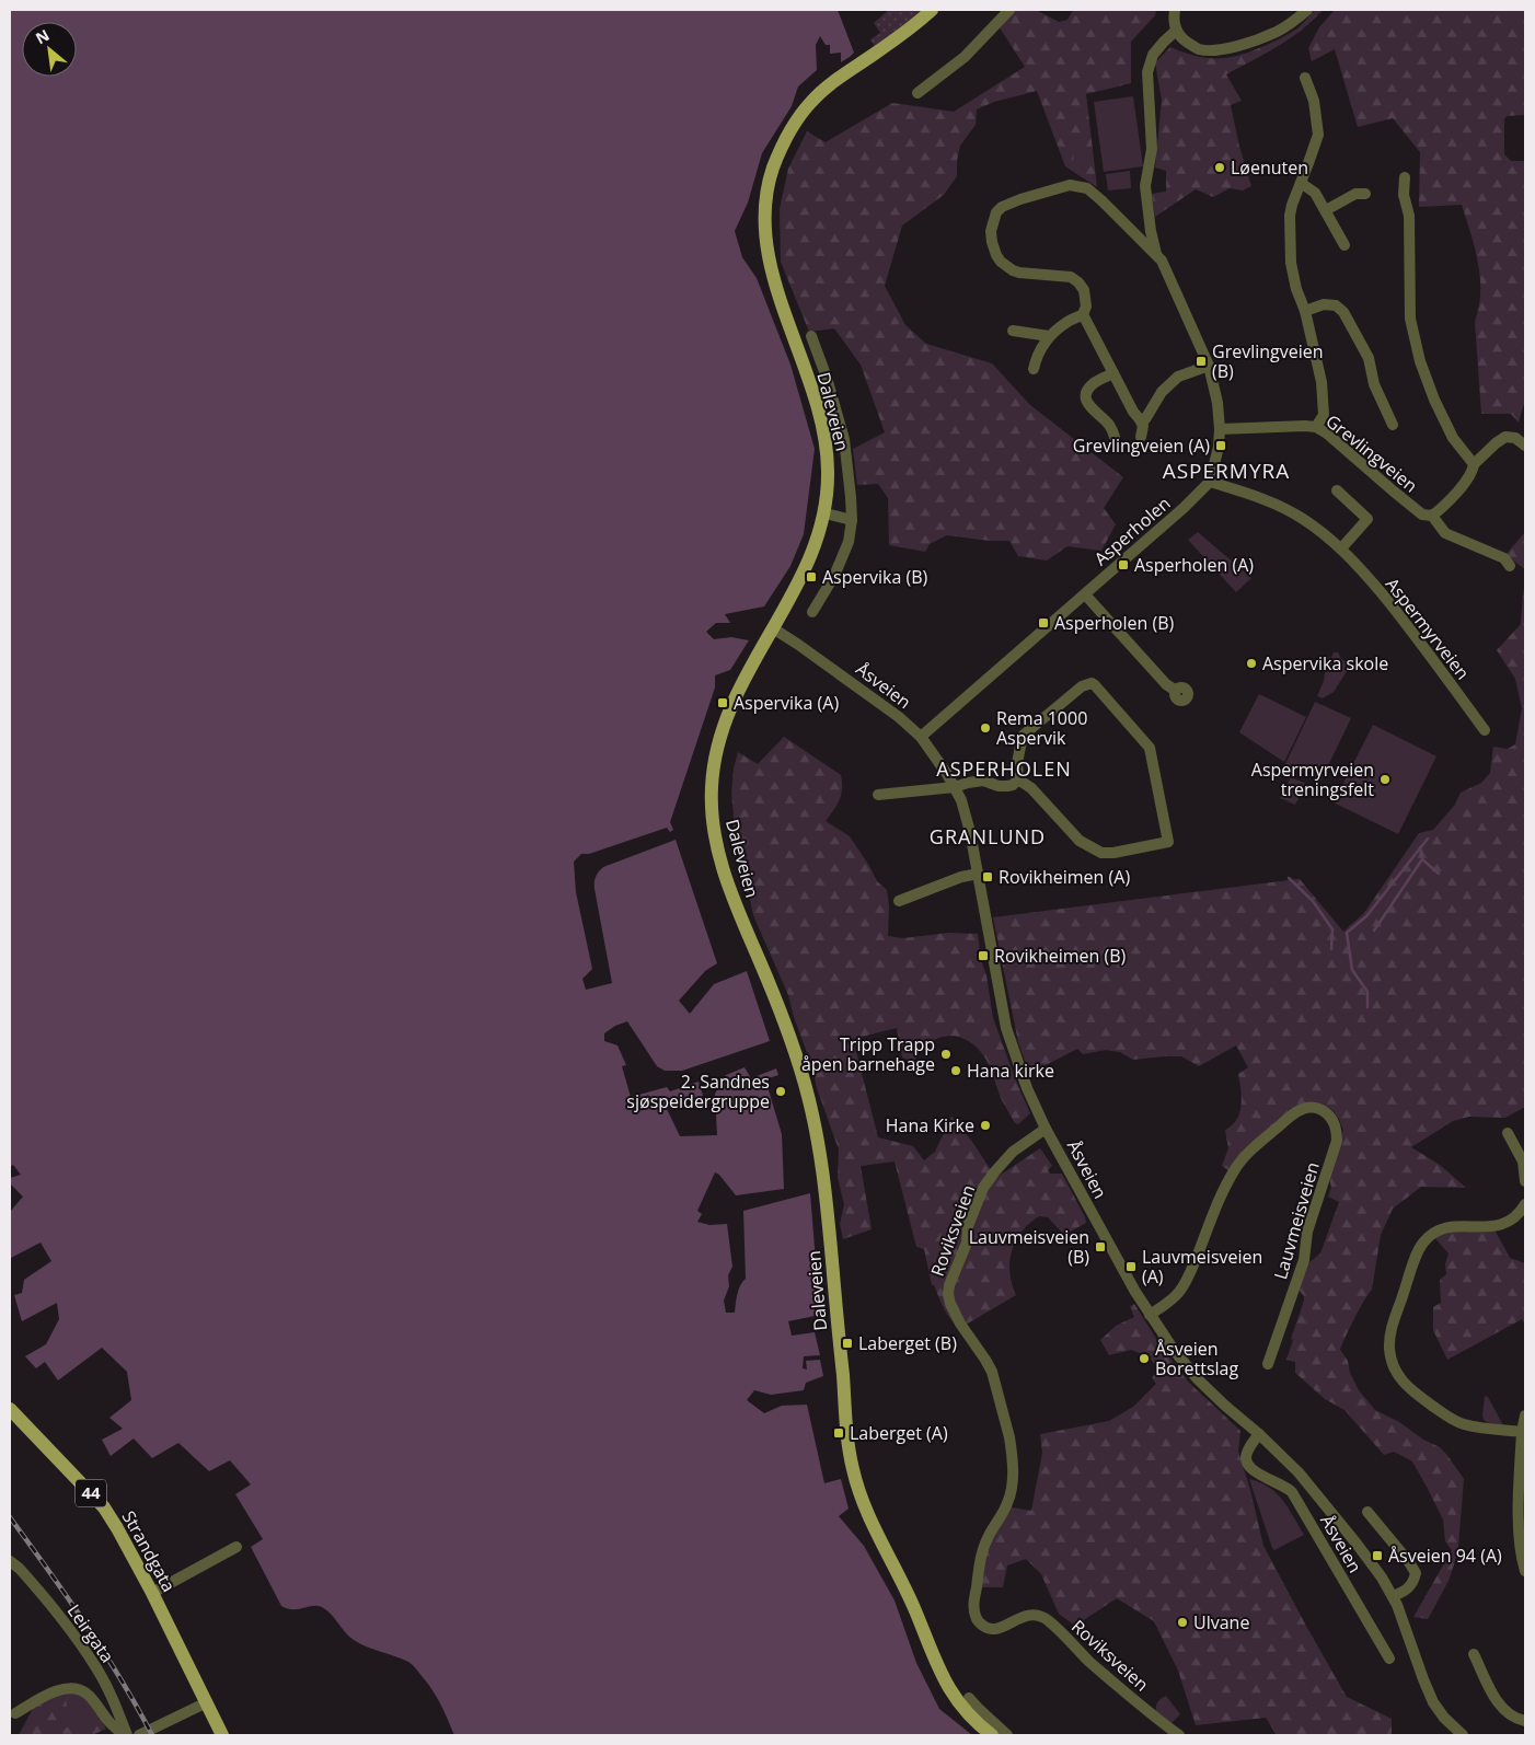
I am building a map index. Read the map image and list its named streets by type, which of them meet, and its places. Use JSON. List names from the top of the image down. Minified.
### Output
{"streets":{"main road":["Daleveien","44","Strandgata"],"street":["Grevlingveien","Asperholen","Aspermyrveien","Åsveien","Lauvmeisveien","Roviksveien","Leirgata"]},"crossings":[["Daleveien","Åsveien"],["Asperholen","Aspermyrveien"],["Asperholen","Åsveien"],["Åsveien","Lauvmeisveien"],["Åsveien","Roviksveien"]],"districts":["ASPERMYRA","ASPERHOLEN","GRANLUND"],"places":{"other":["Løenuten","Aspervika skole","Rema 1000 Aspervik","Aspermyrveien treningsfelt","Tripp Trapp åpen barnehage","Hana kirke","2. Sandnes sjøspeidergruppe","Hana Kirke","Åsveien Borettslag","Ulvane"],"transit":["Grevlingveien (B)","Grevlingveien (A)","Asperholen (A)","Aspervika (B)","Asperholen (B)","Aspervika (A)","Rovikheimen (A)","Rovikheimen (B)","Lauvmeisveien (B)","Lauvmeisveien (A)","Laberget (B)","Laberget (A)","Åsveien 94 (A)"]},"north":"top left"}
